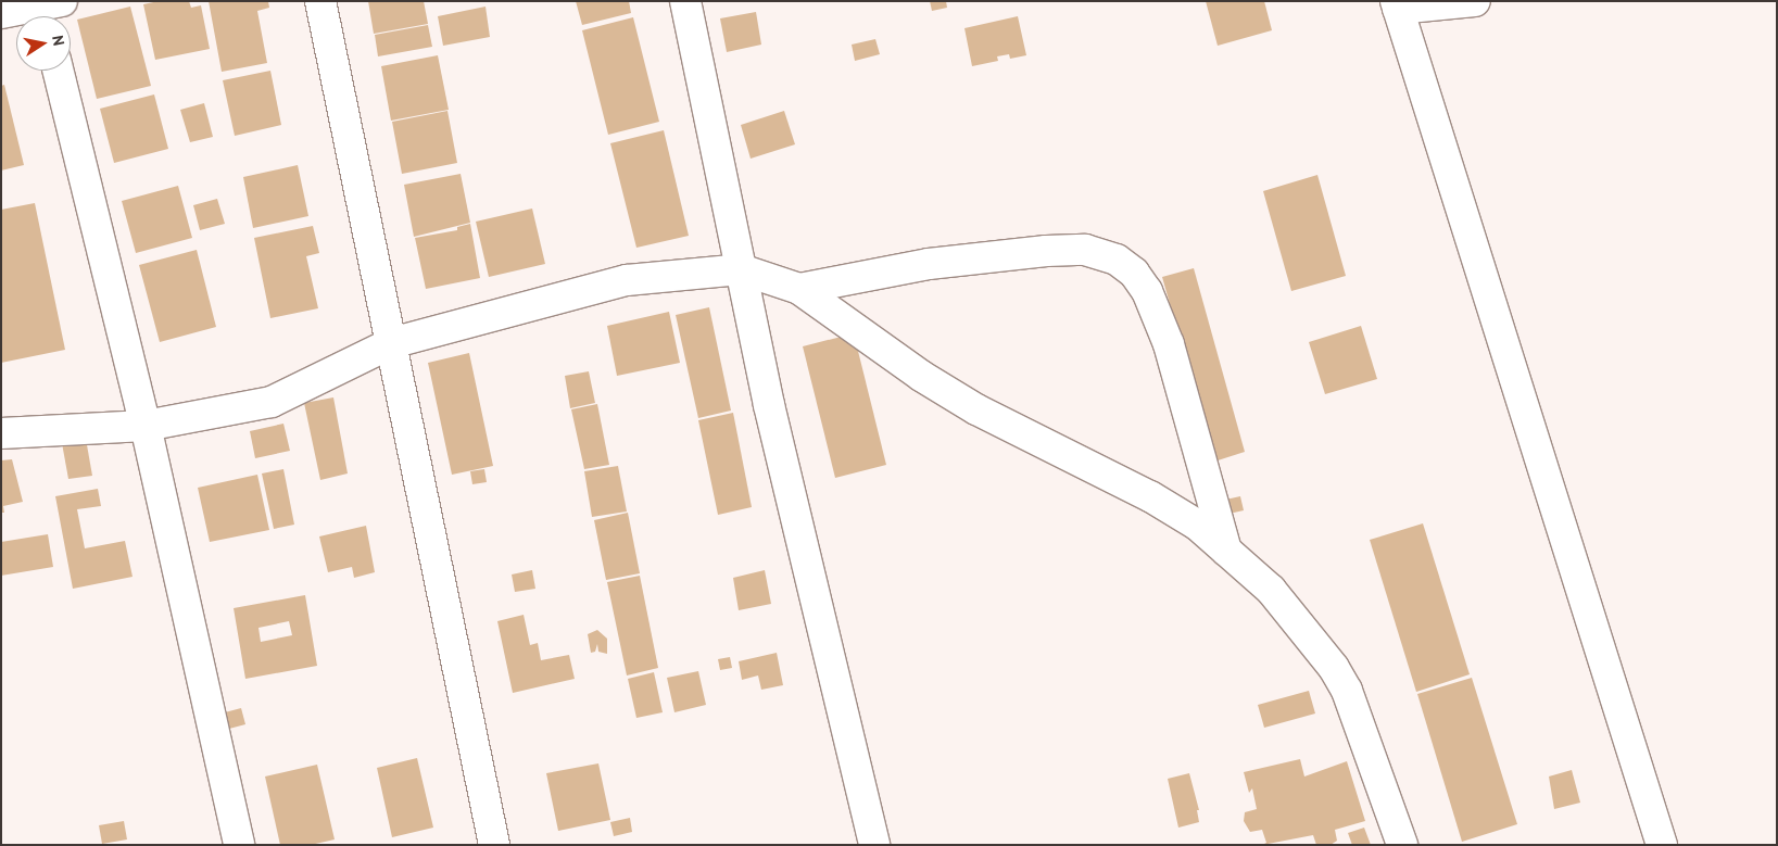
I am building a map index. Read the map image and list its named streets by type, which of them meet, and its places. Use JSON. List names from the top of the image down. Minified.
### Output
{"north":"right"}
